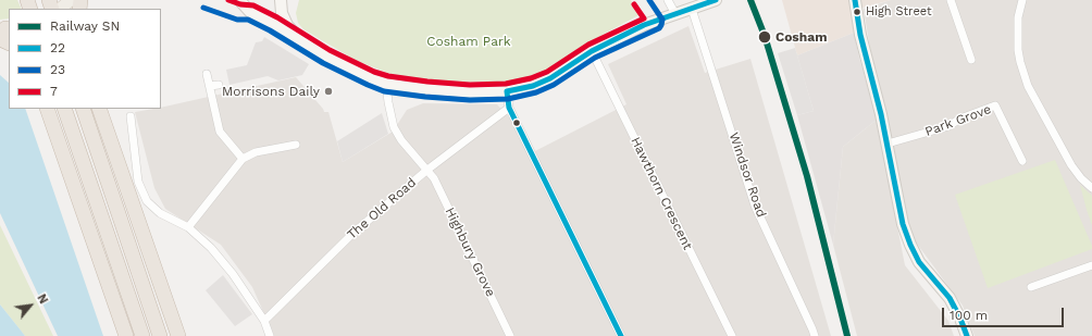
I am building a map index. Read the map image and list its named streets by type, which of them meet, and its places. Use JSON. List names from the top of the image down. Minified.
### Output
{"streets":{"street":["Park Grove","Windsor Road","Hawthorn Crescent","The Old Road","Highbury Grove"]},"crossings":[["The Old Road","Highbury Grove"]],"parks":["Cosham Park"],"places":["High Street","Cosham","Morrisons Daily"],"lines":["rail line SN","transit line 22","transit line 23","transit line 7"],"legend":["Railway SN","22","23","7"],"scale_bar":"100 m","north":"top right"}
